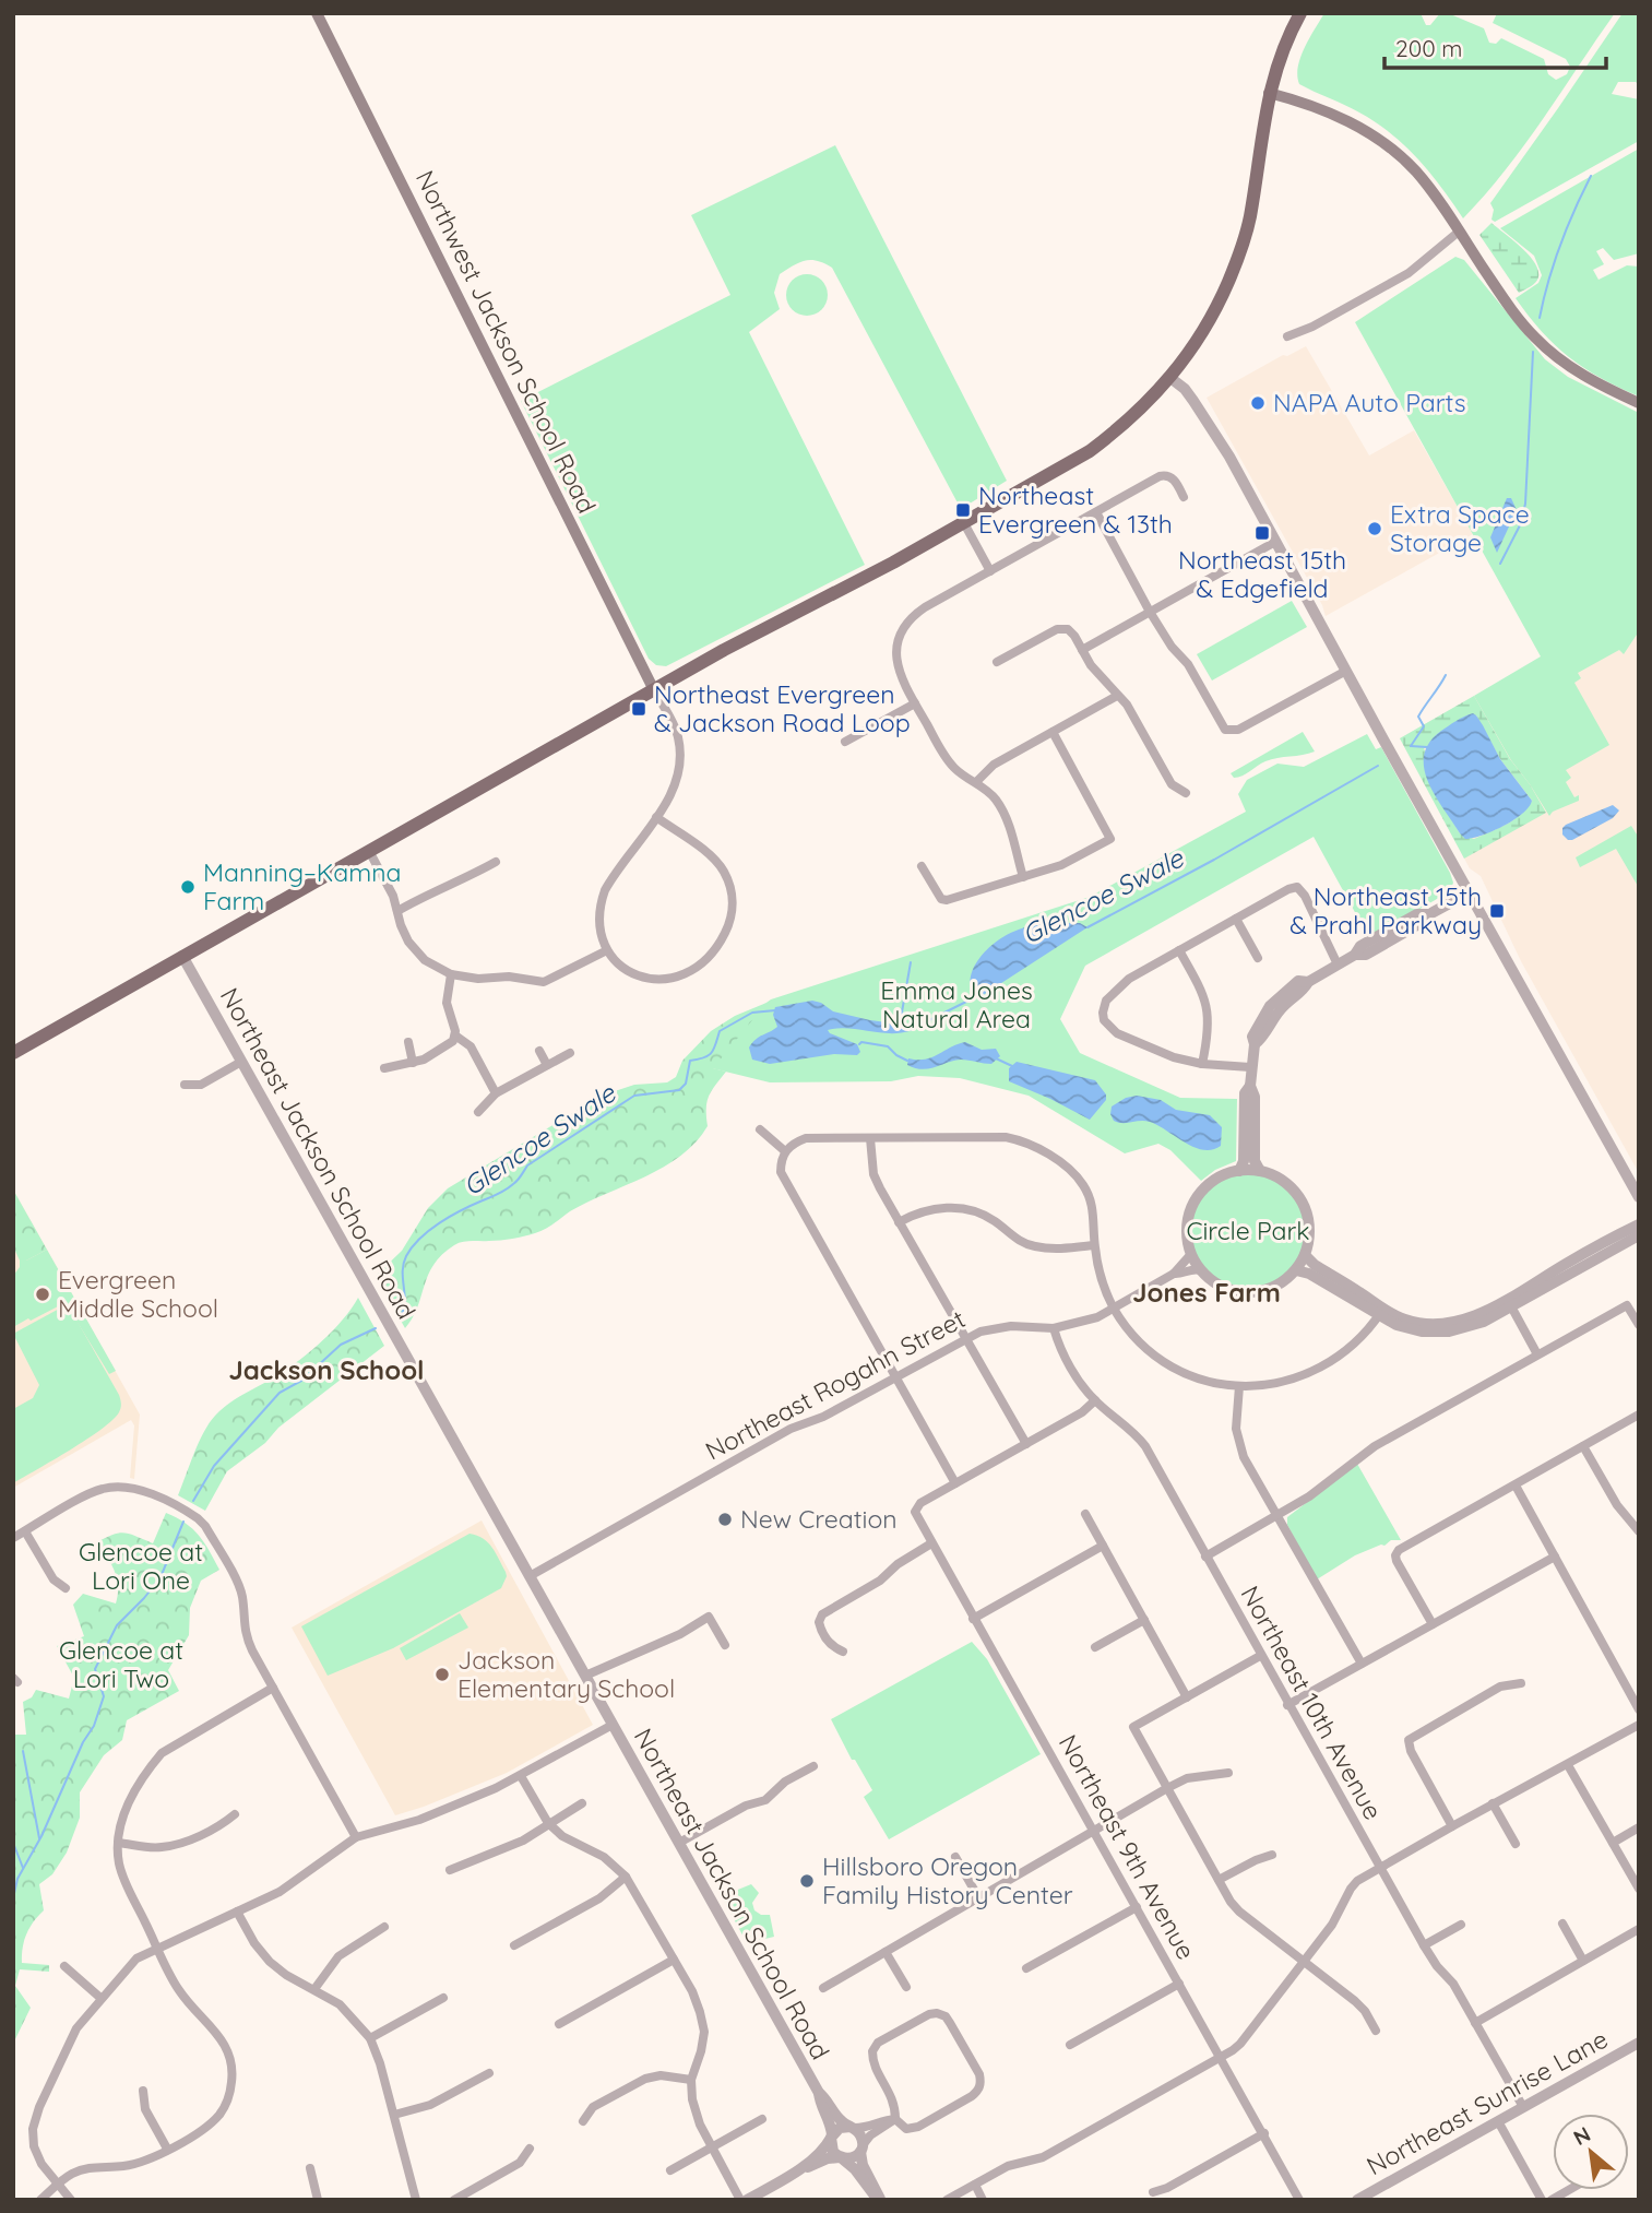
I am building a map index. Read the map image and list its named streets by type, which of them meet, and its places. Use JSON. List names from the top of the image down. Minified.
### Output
{"streets":{"main road":["Northwest Jackson School Road"],"street":["Northeast Jackson School Road","Northeast Rogahn Street","Northeast 10th Avenue","Northeast 9th Avenue","Northeast Sunrise Lane"]},"crossings":[["Northeast Jackson School Road","Northeast Rogahn Street"],["Northeast Rogahn Street","Northeast 10th Avenue"],["Northeast 10th Avenue","Northeast Sunrise Lane"]],"districts":["Jones Farm","Jackson School"],"water":["Glencoe Swale"],"parks":["Emma Jones Natural Area","Circle Park","Glencoe at Lori One","Glencoe at Lori Two"],"places":{"other":["NAPA Auto Parts","Extra Space Storage","Manning–Kamna Farm","Evergreen Middle School","New Creation","Jackson Elementary School","Hillsboro Oregon Family History Center"],"transit":["Northeast Evergreen & 13th","Northeast 15th & Edgefield","Northeast Evergreen & Jackson Road Loop","Northeast 15th & Prahl Parkway"]},"scale_bar":"200 m","north":"top left"}
